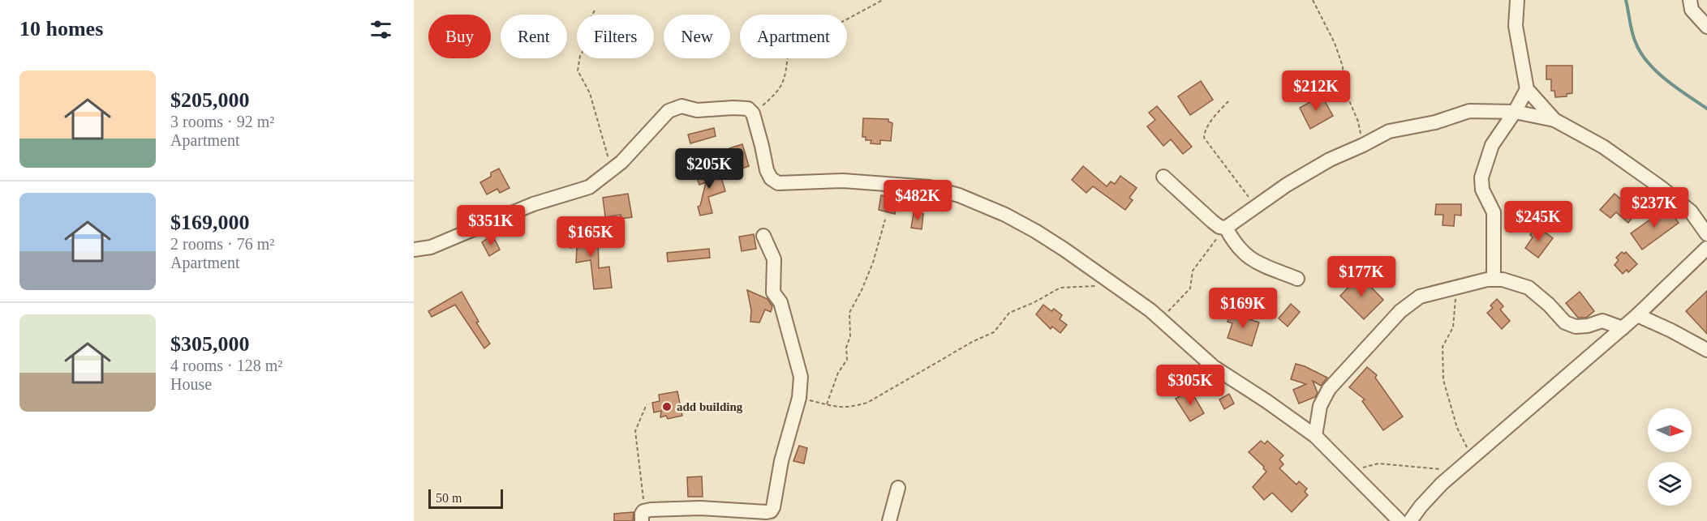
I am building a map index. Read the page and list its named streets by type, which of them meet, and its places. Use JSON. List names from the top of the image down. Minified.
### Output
{"places":["add building"],"scale_bar":"50 m","north":"right","page":{"heading":"10 homes","chip":["Buy","Rent","Filters","New","Apartment"],"list":[{"name":"$205,000","note":"3 rooms · 92 m² · Apartment"},{"name":"$169,000","note":"2 rooms · 76 m² · Apartment"},{"name":"$305,000","note":"4 rooms · 128 m² · House"}],"price":["$212K","$205K","$482K","$237K","$245K","$351K","$165K","$177K","$169K","$305K"],"scale":"50 m"}}
